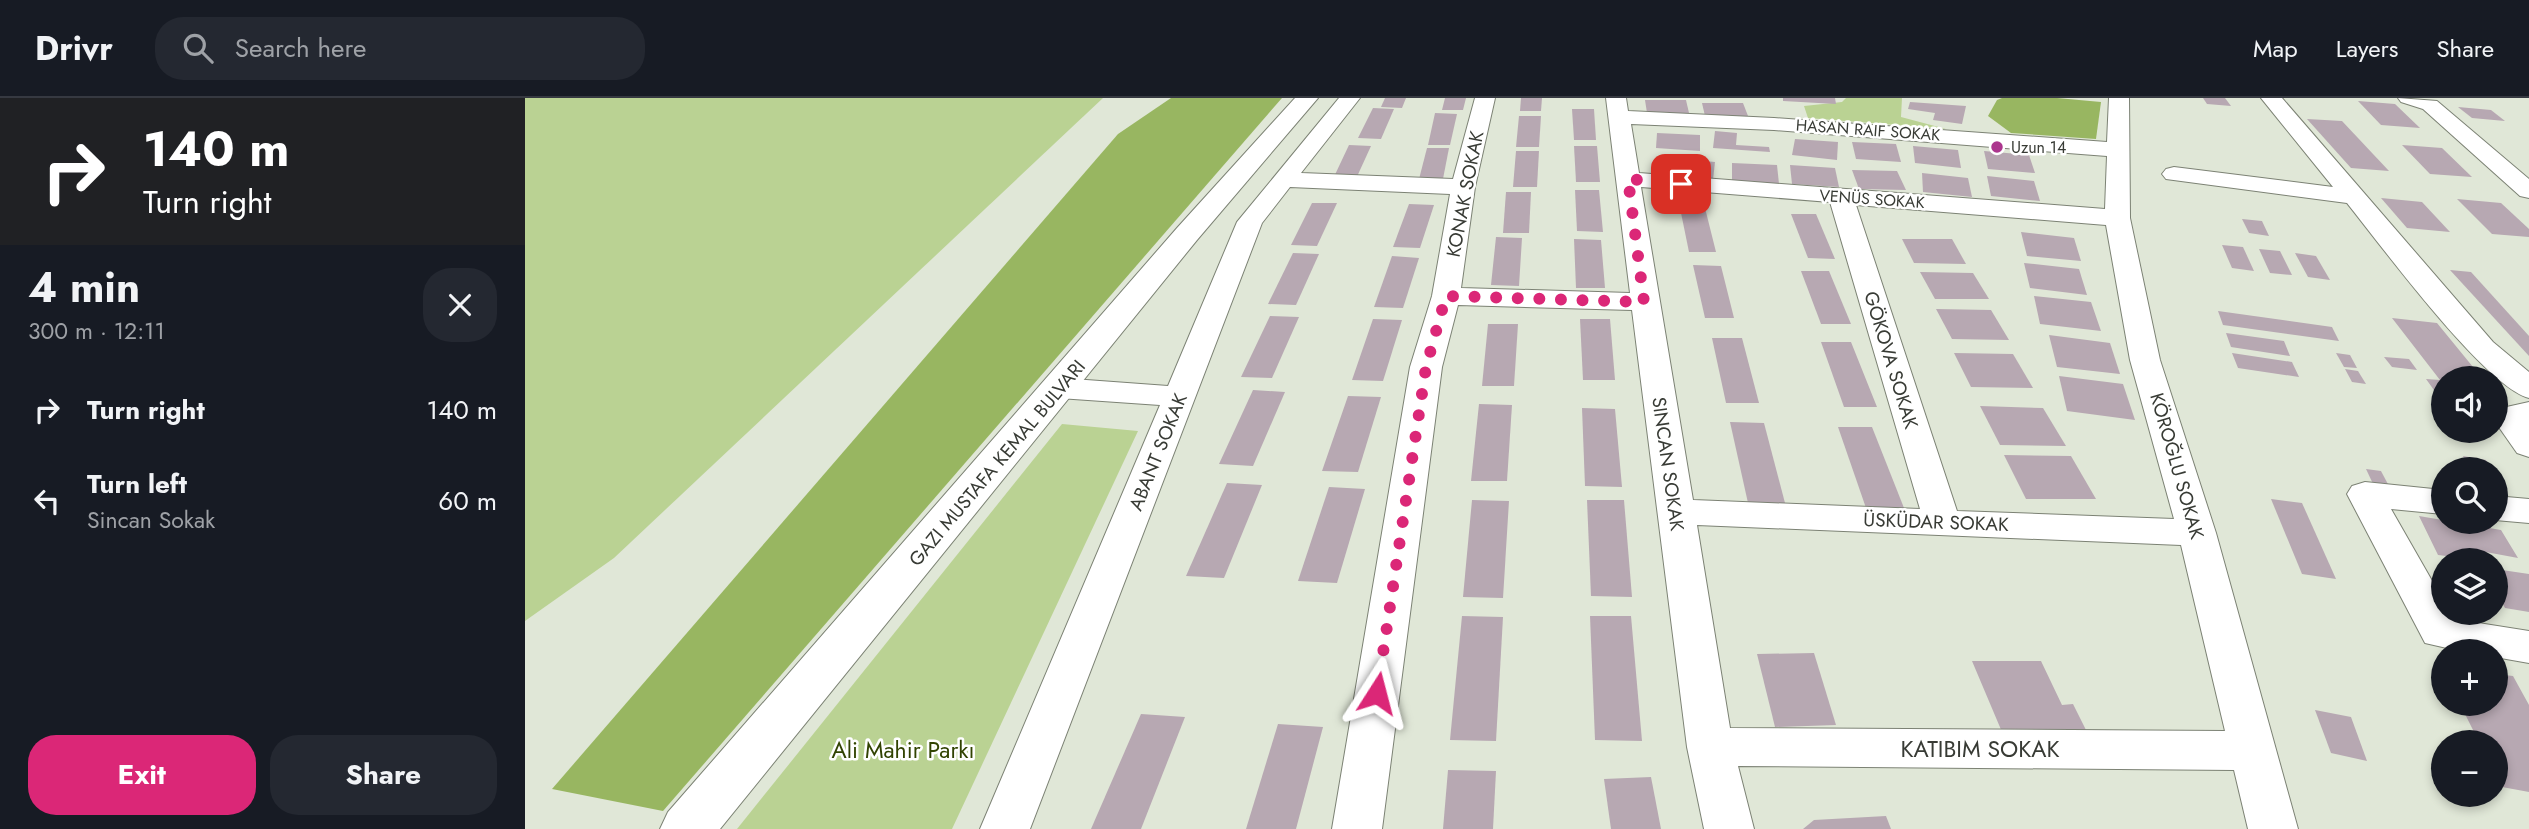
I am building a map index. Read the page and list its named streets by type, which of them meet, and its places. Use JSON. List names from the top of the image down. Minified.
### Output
{"streets":{"street":["HASAN RAIF SOKAK","KONAK SOKAK","VENÜS SOKAK","GÖKOVA SOKAK","ABANT SOKAK","SINCAN SOKAK","KÖROĞLU SOKAK","ÜSKÜDAR SOKAK","KATIBIM SOKAK"]},"crossings":[["HASAN RAIF SOKAK","SINCAN SOKAK"],["HASAN RAIF SOKAK","KÖROĞLU SOKAK"],["VENÜS SOKAK","GÖKOVA SOKAK"],["VENÜS SOKAK","SINCAN SOKAK"],["VENÜS SOKAK","KÖROĞLU SOKAK"],["GÖKOVA SOKAK","ÜSKÜDAR SOKAK"],["SINCAN SOKAK","ÜSKÜDAR SOKAK"],["SINCAN SOKAK","KATIBIM SOKAK"],["KÖROĞLU SOKAK","ÜSKÜDAR SOKAK"],["KÖROĞLU SOKAK","KATIBIM SOKAK"]],"parks":["Ali Mahir Parkı"],"places":["Uzun 14"],"page":{"header":"Drivr","search":"Search here","nav":["Map","Layers","Share"],"turn":["140 m","Turn right"],"heading":["4 min","300 m · 12:11"],"list":[{"name":"Turn right","value":"140 m"},{"name":"Turn left","note":"Sincan Sokak","value":"60 m"}],"map_buttons":["+","−"],"buttons":["Exit","Share"]}}
